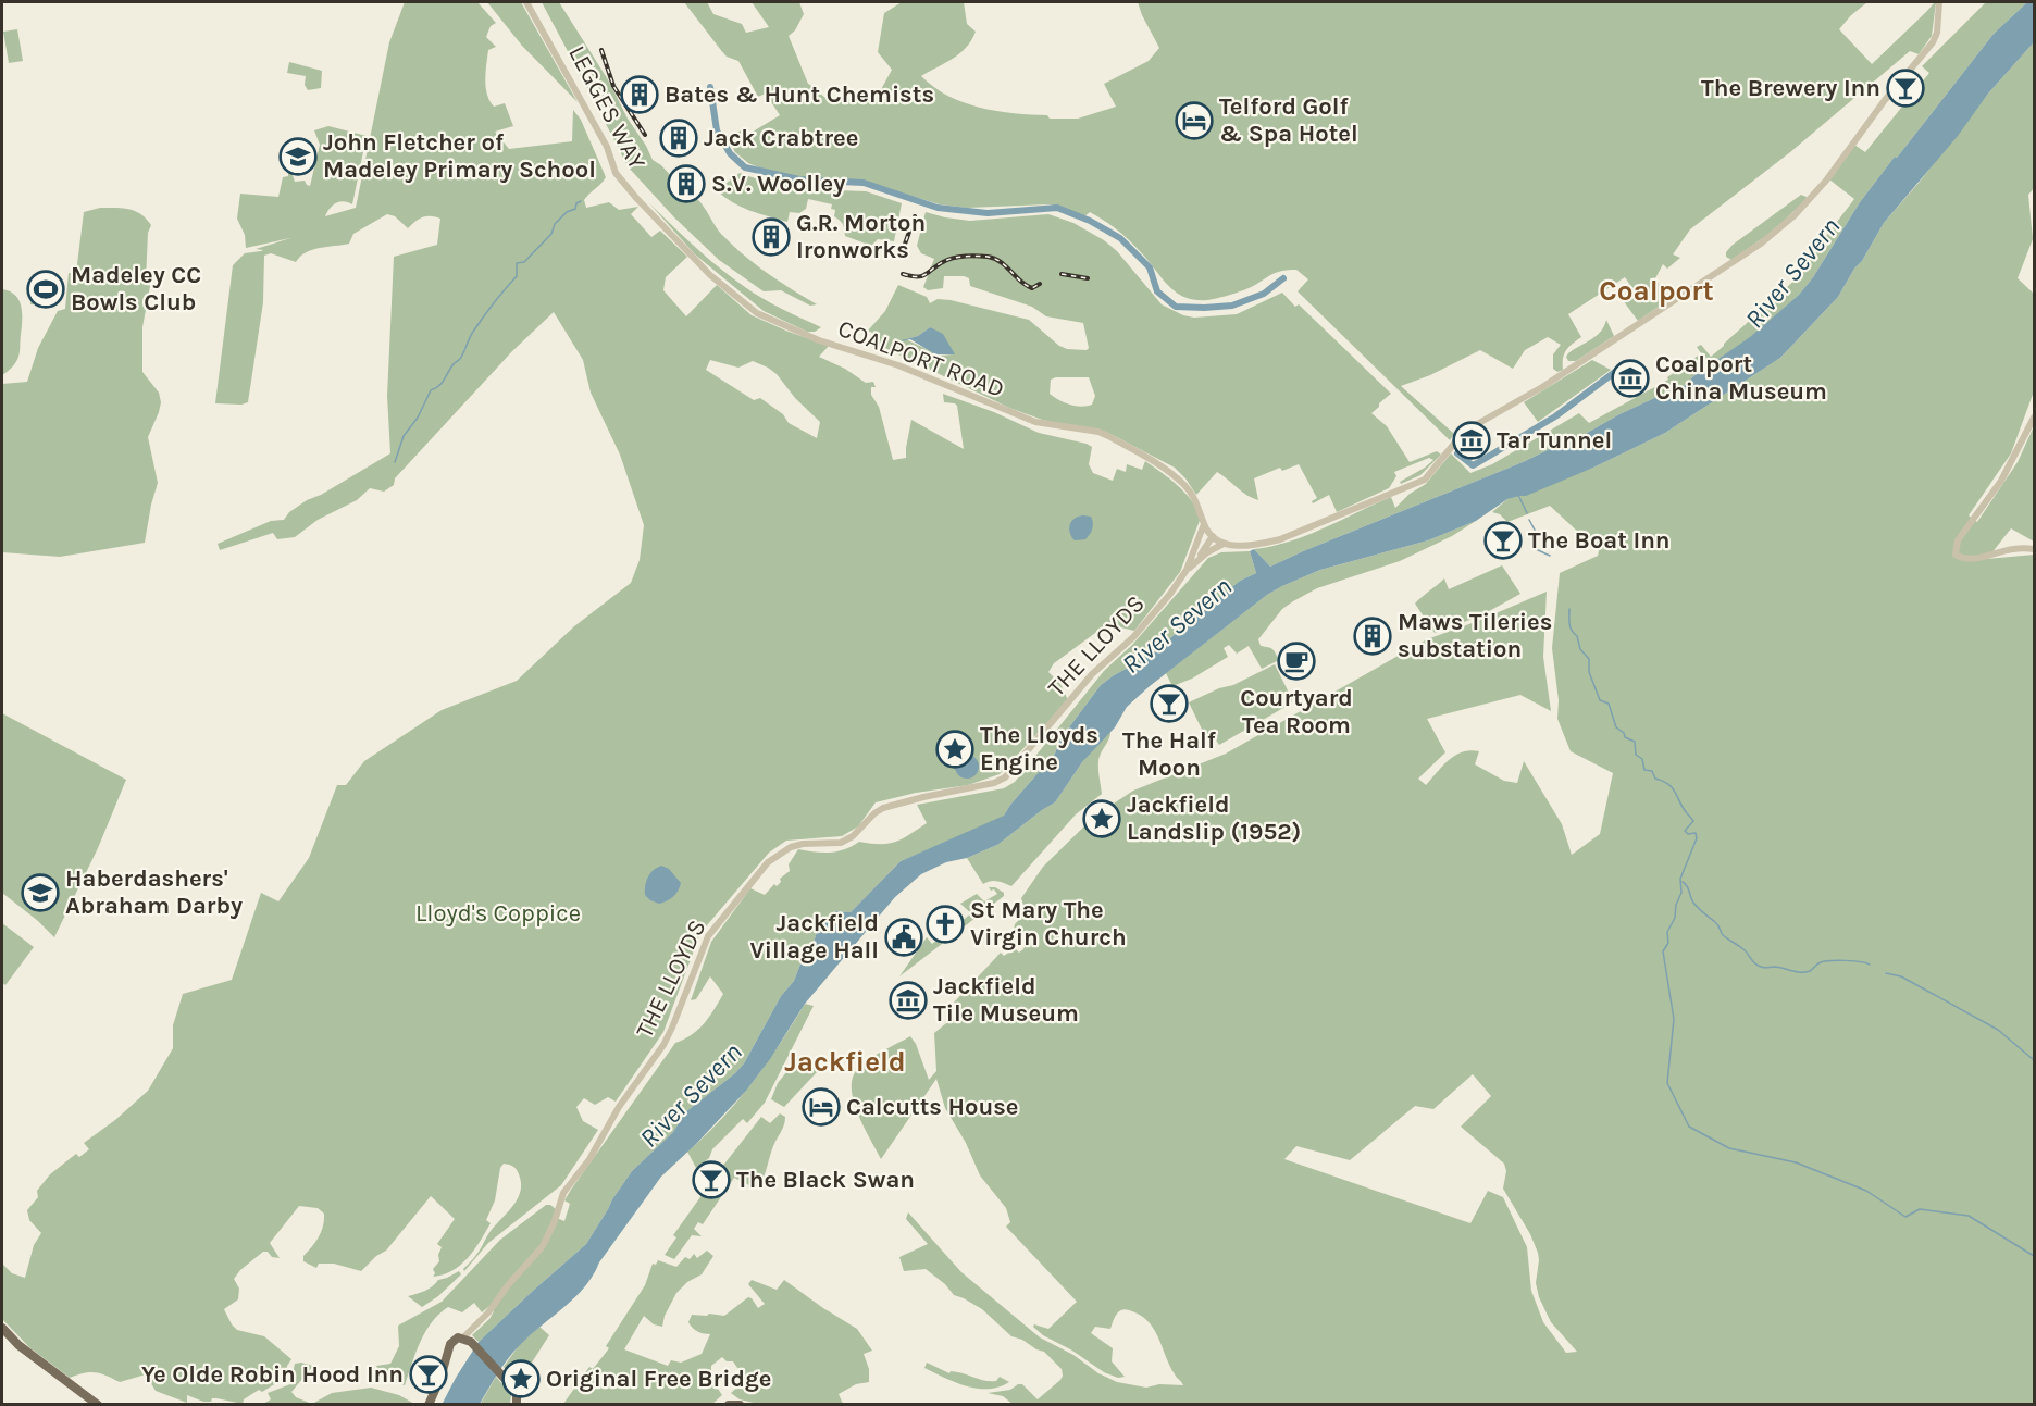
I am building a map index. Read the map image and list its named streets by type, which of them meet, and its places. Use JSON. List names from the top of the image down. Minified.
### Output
{"streets":{"street":["LEGGES WAY","COALPORT ROAD","THE LLOYDS"]},"crossings":[["LEGGES WAY","COALPORT ROAD"],["COALPORT ROAD","THE LLOYDS"]],"districts":["Coalport","Jackfield"],"water":["River Severn"],"parks":["Lloyd's Coppice"],"places":{"bar":["The Brewery Inn","The Boat Inn","The Half Moon","The Black Swan","Ye Olde Robin Hood Inn"],"building":["Bates & Hunt Chemists","Jack Crabtree","S.V. Woolley","G.R. Morton Ironworks","Maws Tileries substation"],"hotel":["Telford Golf & Spa Hotel","Calcutts House"],"school or university":["John Fletcher of Madeley Primary School","Haberdashers' Abraham Darby"],"sports":["Madeley CC Bowls Club"],"museum":["Coalport China Museum","Tar Tunnel","Jackfield Tile Museum"],"cafe":["Courtyard Tea Room"],"place":["The Lloyds Engine","Jackfield Landslip (1952)","Original Free Bridge"],"church":["St Mary The Virgin Church"],"public building":["Jackfield Village Hall"]}}
